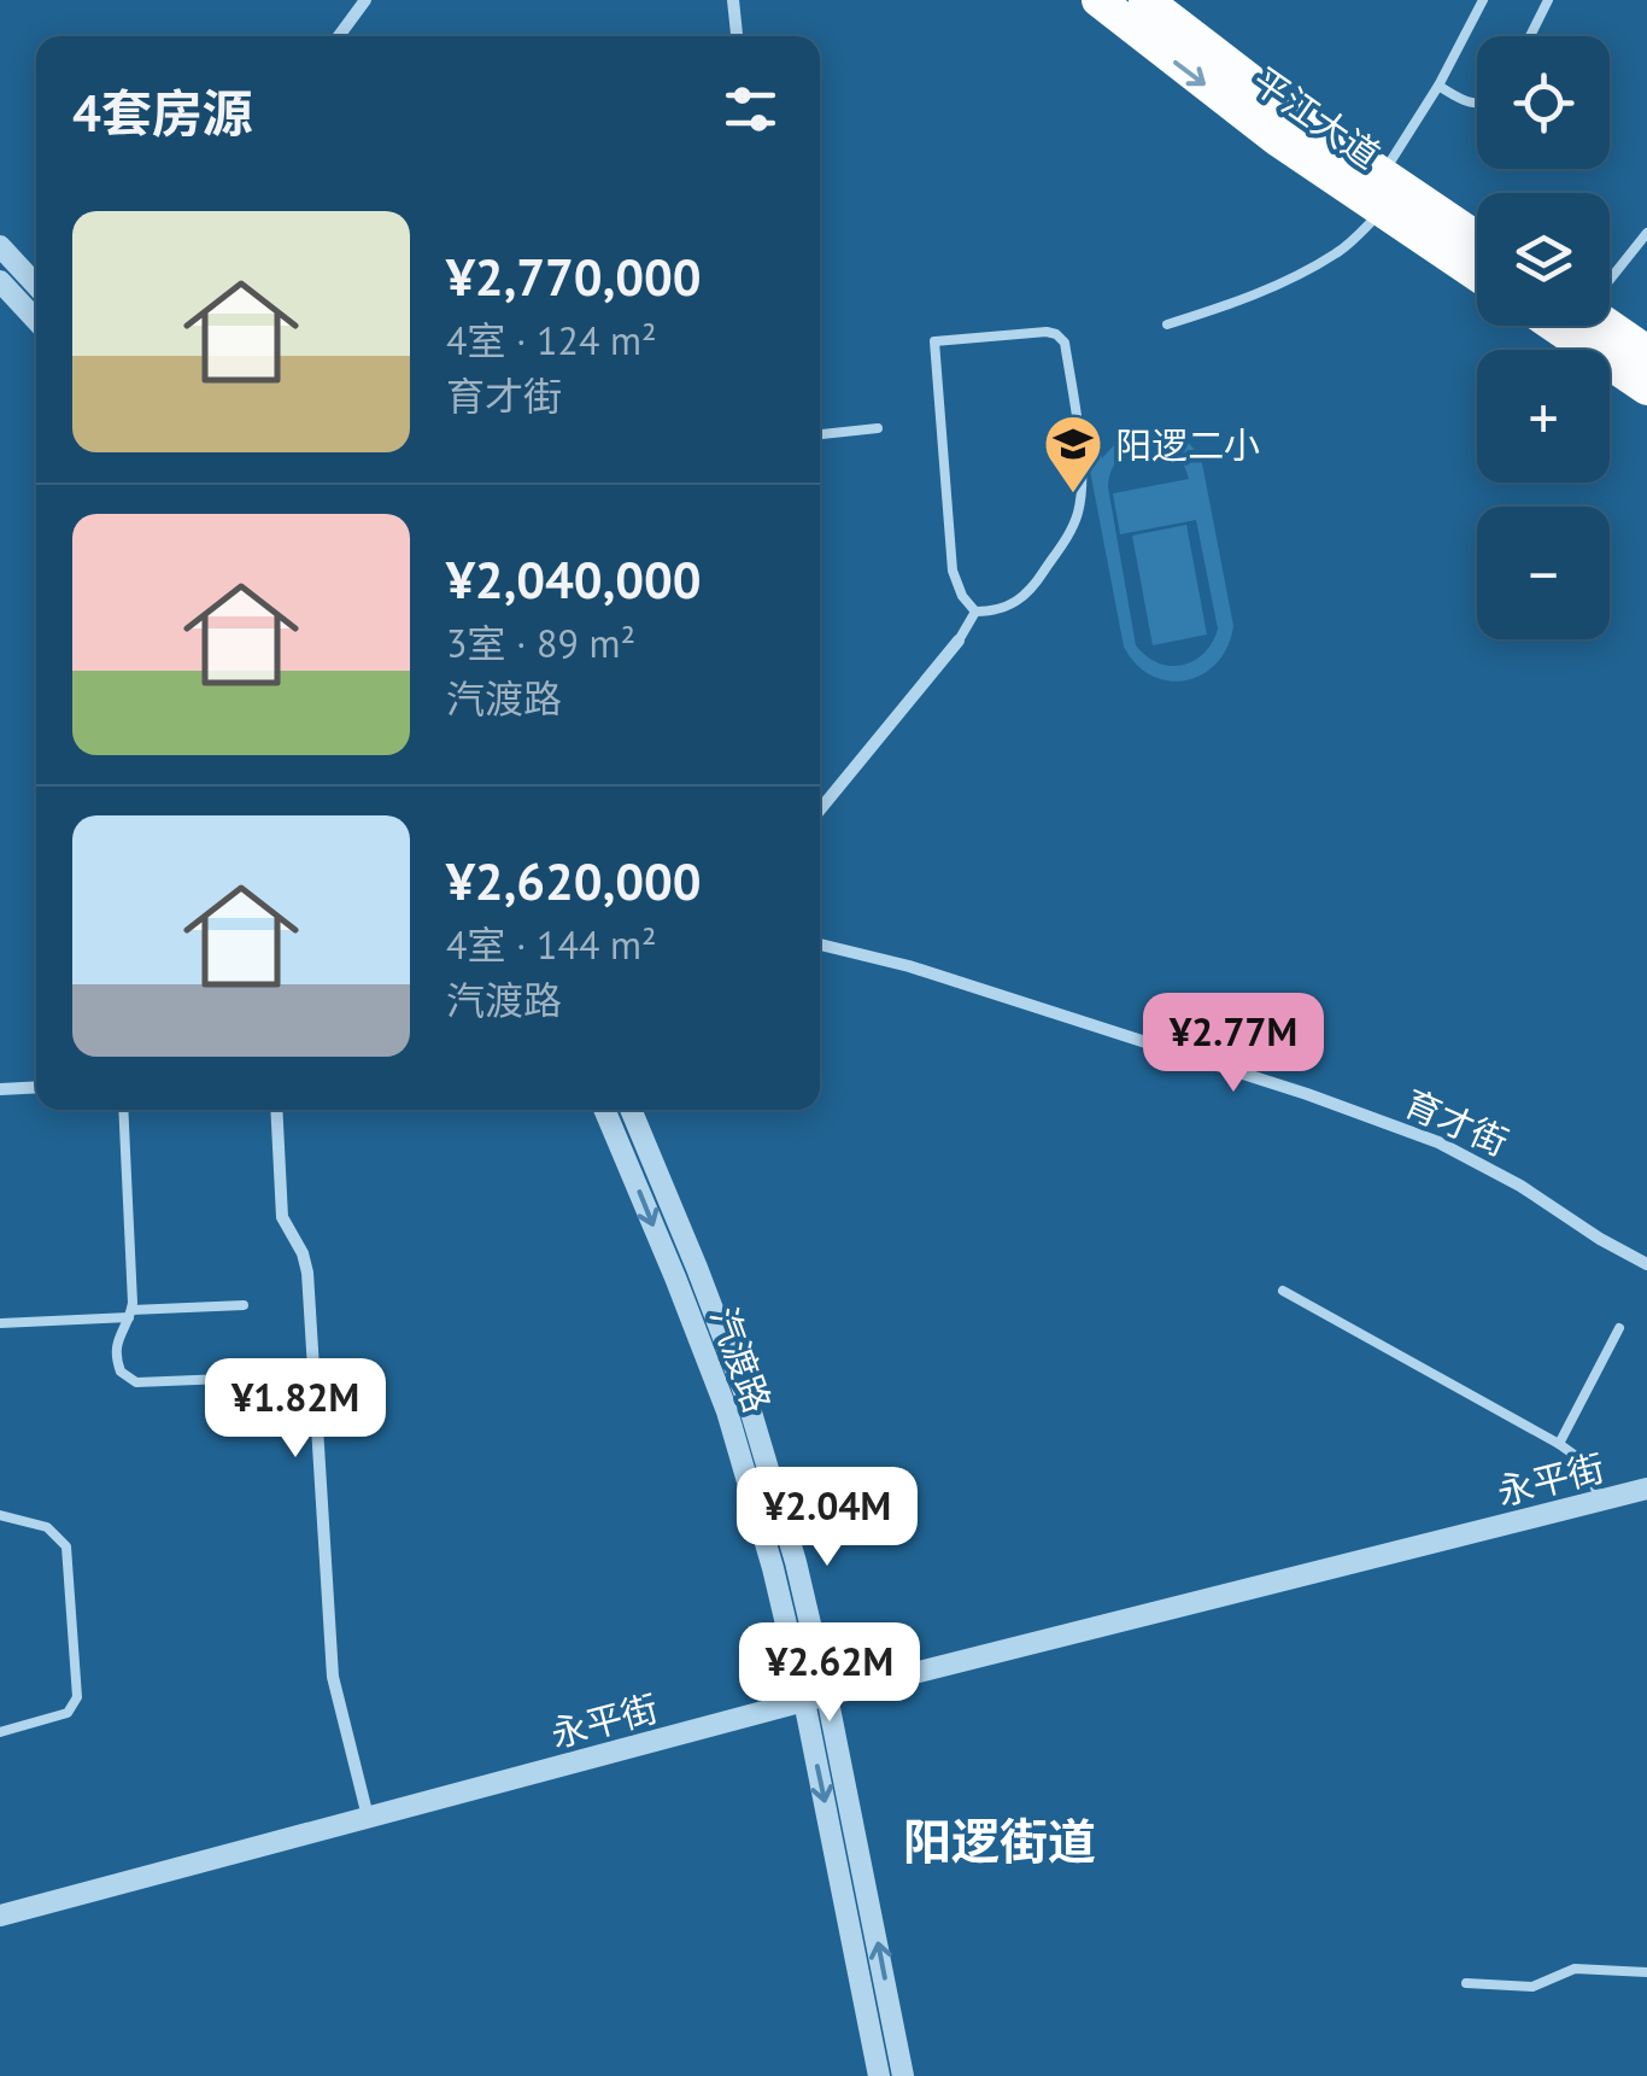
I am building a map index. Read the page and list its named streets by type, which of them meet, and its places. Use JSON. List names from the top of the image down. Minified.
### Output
{"streets":{"highway":["平江大道"],"street":["育才街","汽渡路","永平街"]},"crossings":[["汽渡路","永平街"]],"districts":["阳逻街道"],"places":{"school or university":["阳逻二小"]},"page":{"map_buttons":["+","−"],"heading":"4套房源","list":[{"name":"¥2,770,000","note":"4室 · 124 m² · 育才街"},{"name":"¥2,040,000","note":"3室 · 89 m² · 汽渡路"},{"name":"¥2,620,000","note":"4室 · 144 m² · 汽渡路"}],"price":["¥2.77M","¥1.82M","¥2.04M","¥2.62M"]}}
